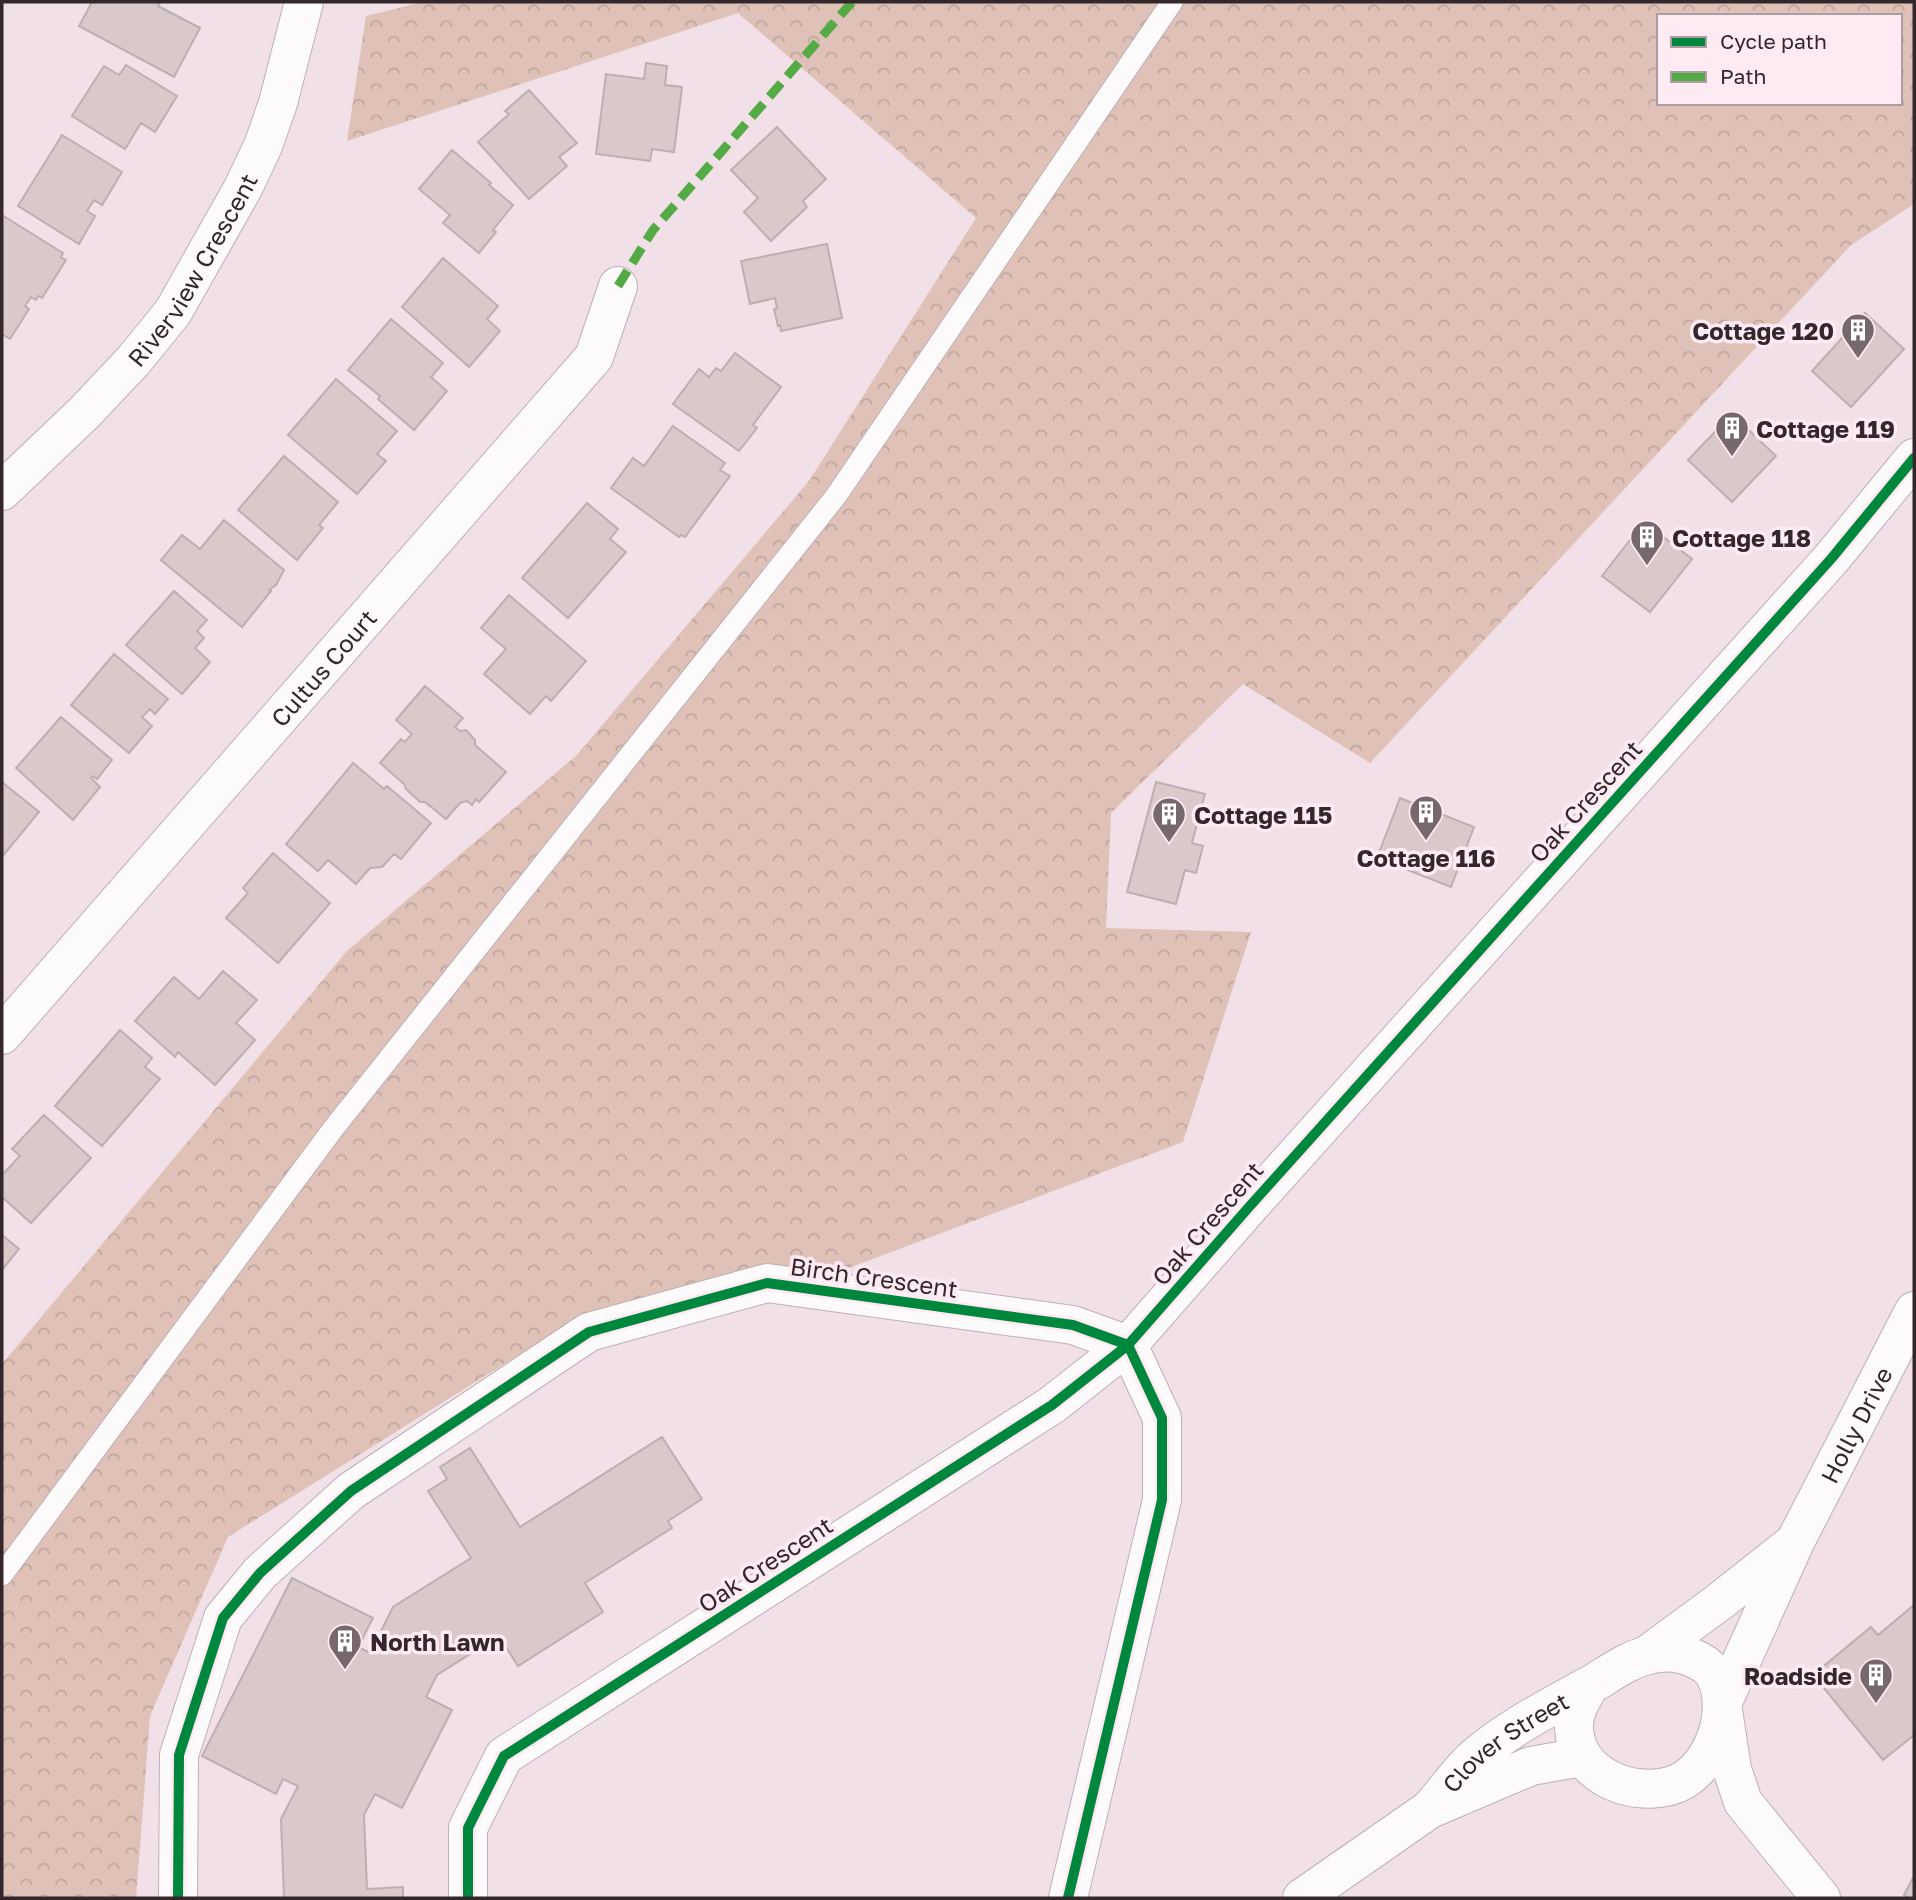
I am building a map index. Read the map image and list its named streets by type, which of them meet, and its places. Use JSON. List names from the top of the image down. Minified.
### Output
{"streets":{"street":["Riverview Crescent","Cultus Court","Oak Crescent","Birch Crescent","Holly Drive","Clover Street"]},"crossings":[["Oak Crescent","Birch Crescent"],["Holly Drive","Clover Street"]],"places":{"building":["Cottage 120","Cottage 119","Cottage 118","Cottage 116","Cottage 115","North Lawn","Roadside"]},"legend":["Cycle path","Path"]}
